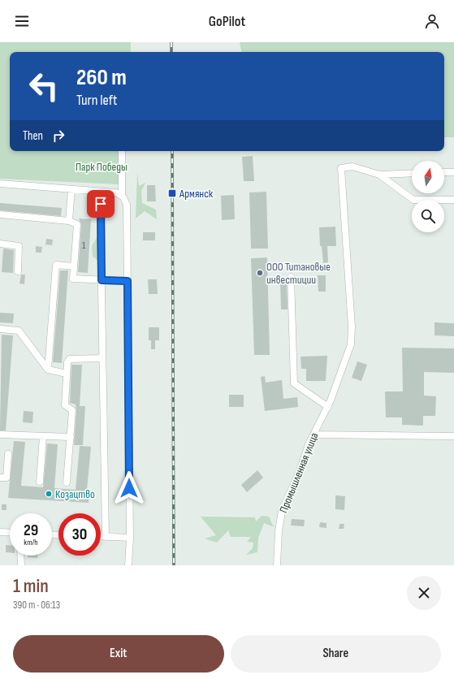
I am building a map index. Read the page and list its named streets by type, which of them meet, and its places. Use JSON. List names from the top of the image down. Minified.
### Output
{"streets":{"street":["Промышленная улица"]},"parks":["Парк Победы"],"places":{"transit":["Армянск"],"other":["ООО Титановые инвестиции","Козацтво"]},"house_numbers":["1"],"north":"top","page":{"header":"GoPilot","turn":["260 m","Turn left"],"then":"Then","speed":"29 km/h","limit":"30","heading":["1 min","390 m · 06:13"],"buttons":["Exit","Share"]}}
